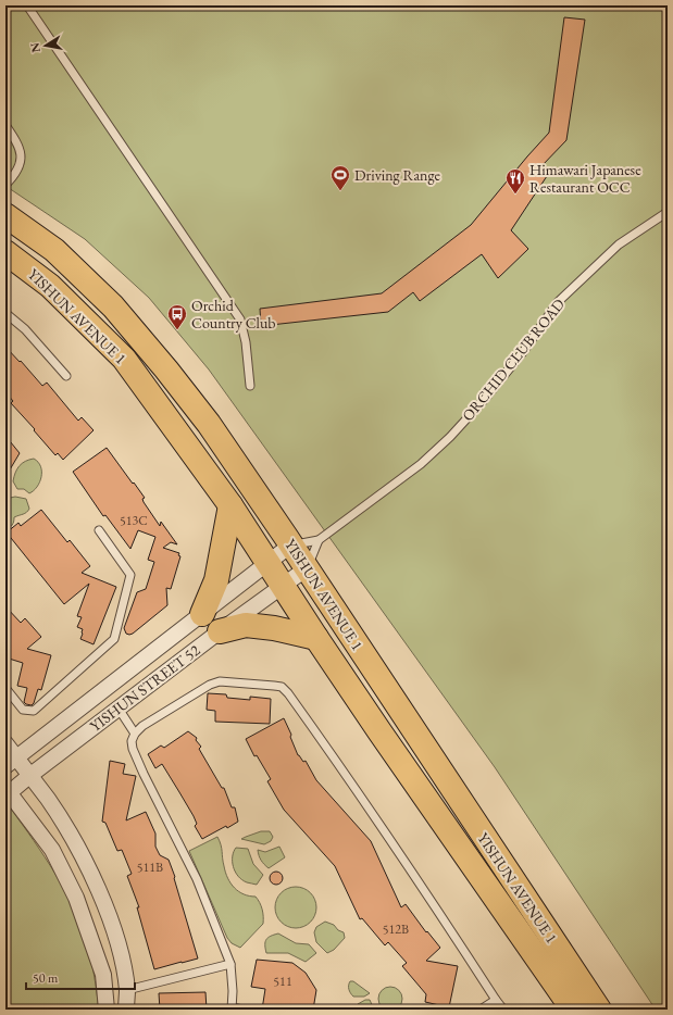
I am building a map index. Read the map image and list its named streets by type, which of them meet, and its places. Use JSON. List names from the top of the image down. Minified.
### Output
{"streets":{"main road":["YISHUN AVENUE 1"],"street":["ORCHID CLUB ROAD","YISHUN STREET 52"]},"crossings":[["YISHUN AVENUE 1","ORCHID CLUB ROAD"],["YISHUN AVENUE 1","YISHUN STREET 52"],["ORCHID CLUB ROAD","YISHUN STREET 52"]],"places":{"sports":["Driving Range"],"restaurant":["Himawari Japanese Restaurant OCC"],"bus stop":["Orchid Country Club"]},"house_numbers":["513C","511B","512B","511"],"scale_bar":"50 m","north":"left"}
